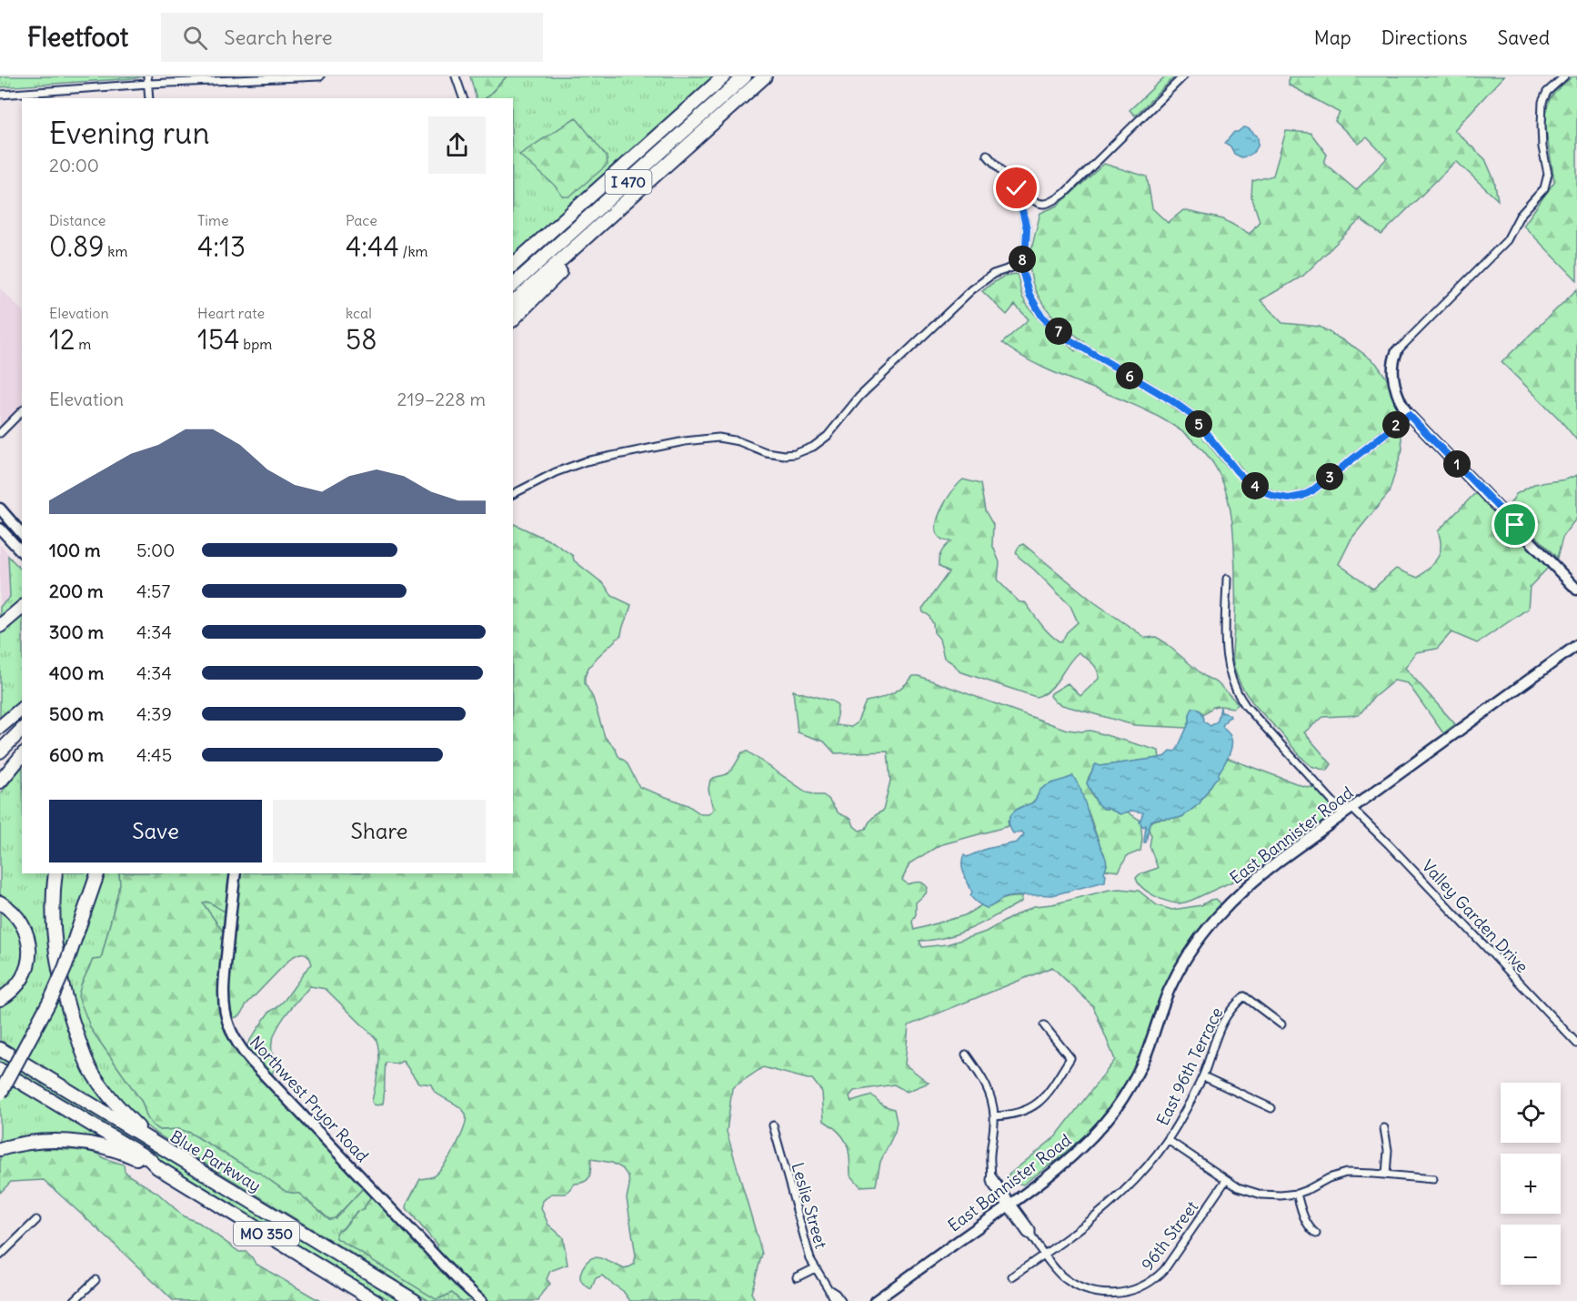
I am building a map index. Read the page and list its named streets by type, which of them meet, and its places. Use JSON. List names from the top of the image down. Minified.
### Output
{"streets":{"highway":["I 470","Blue Parkway","MO 350"],"main road":["East Bannister Road","Northwest Pryor Road"],"street":["Valley Garden Drive","East 96th Terrace","Leslie Street","96th Street"]},"crossings":[["East Bannister Road","Valley Garden Drive"]],"page":{"header":"Fleetfoot","search":"Search here","nav":["Map","Directions","Saved"],"heading":["Evening run","20:00"],"stats":[["Distance","0.89 km"],["Time","4:13"],["Pace","4:44 /km"],["Elevation","12 m"],["Heart rate","154 bpm"],["kcal","58"]],"pins":["8","7","6","5","2","1","3","4"],"chart":["Elevation","219–228 m"],"list":[{"name":"100 m","note":"5:00"},{"name":"200 m","note":"4:57"},{"name":"300 m","note":"4:34"},{"name":"400 m","note":"4:34"},{"name":"500 m","note":"4:39"},{"name":"600 m","note":"4:45"}],"buttons":["Save","Share"],"map_buttons":["+","−"]}}
